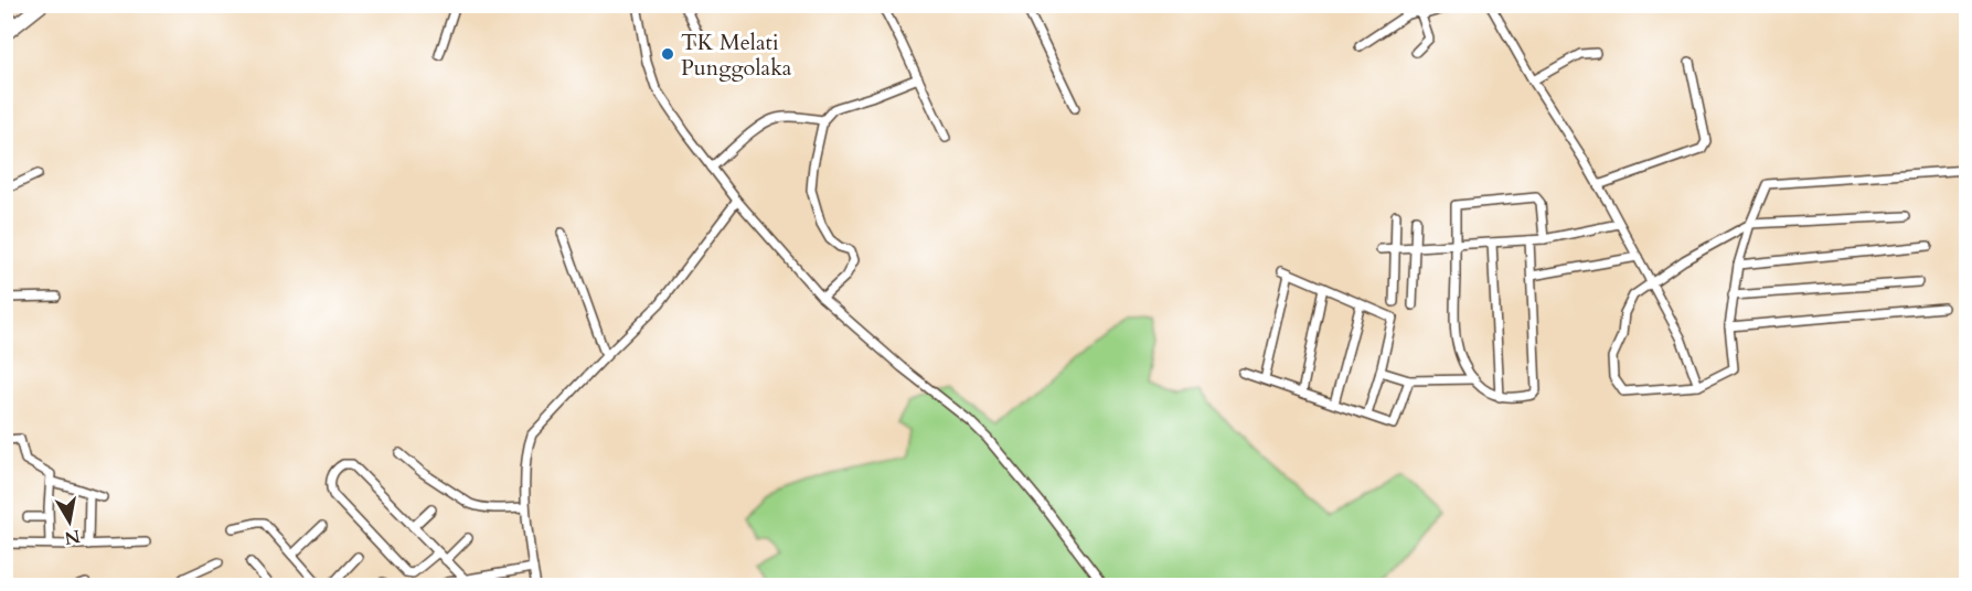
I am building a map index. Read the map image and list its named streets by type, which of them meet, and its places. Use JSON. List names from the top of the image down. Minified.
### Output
{"places":["TK Melati Punggolaka"],"north":"bottom"}
